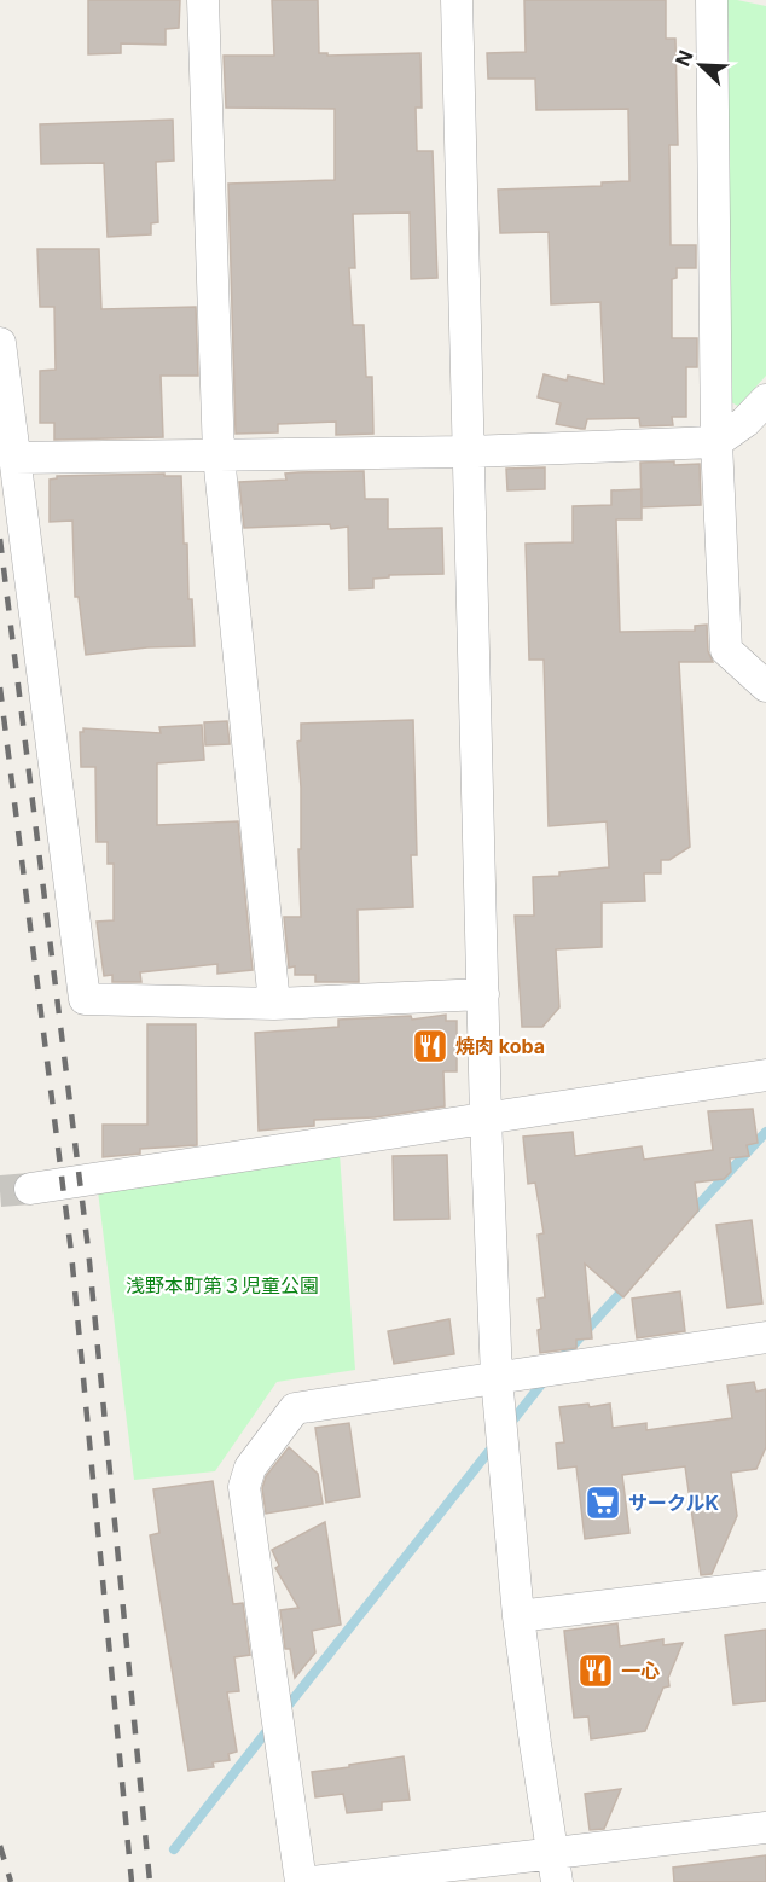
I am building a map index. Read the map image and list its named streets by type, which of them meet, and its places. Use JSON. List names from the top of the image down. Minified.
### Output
{"parks":["浅野本町第３児童公園"],"places":{"restaurant":["焼肉 koba","一心"],"supermarket":["サークルK"]},"north":"top left"}
